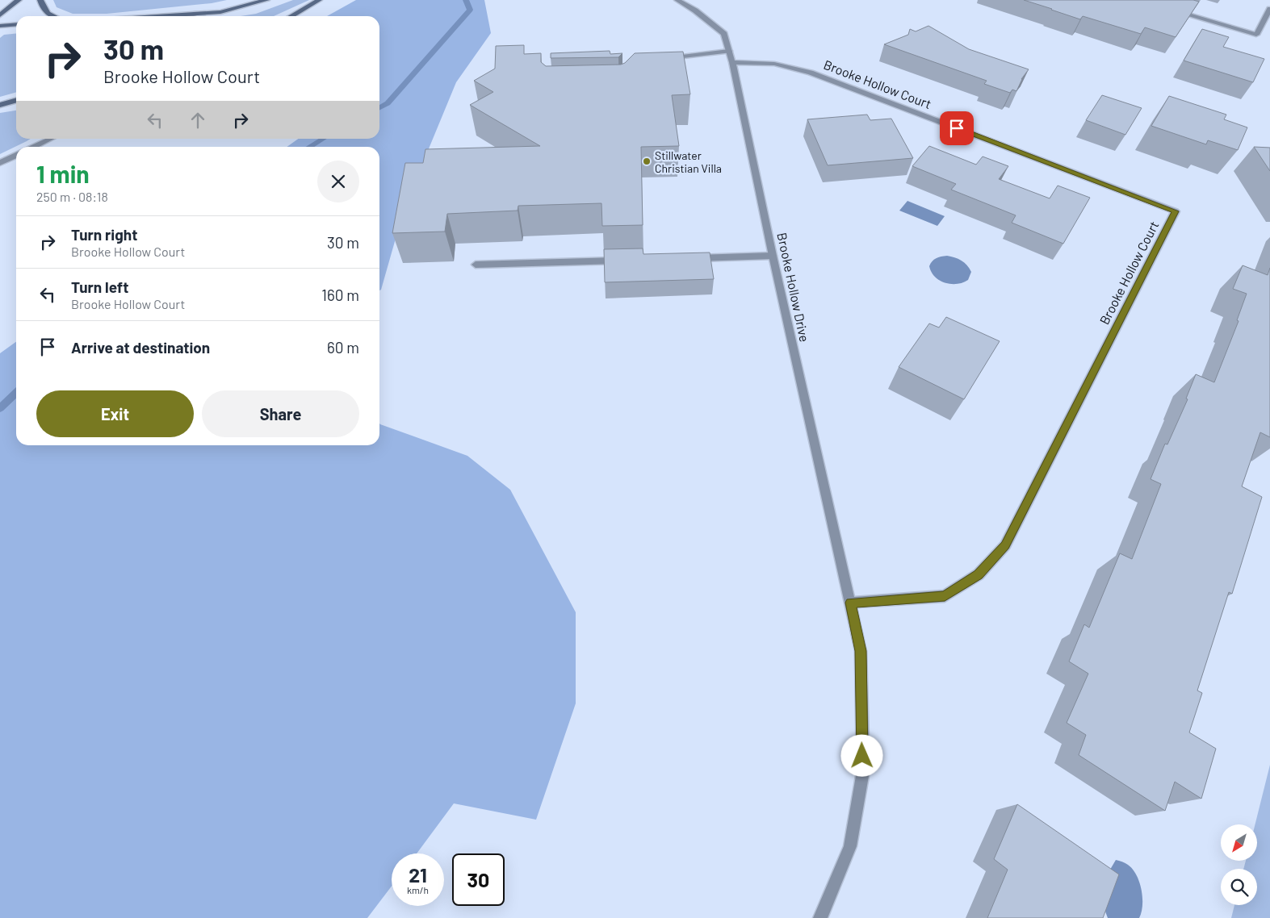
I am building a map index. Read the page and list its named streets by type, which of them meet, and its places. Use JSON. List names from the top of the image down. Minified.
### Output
{"streets":{"street":["Brooke Hollow Court","Brooke Hollow Drive"]},"crossings":[["Brooke Hollow Court","Brooke Hollow Drive"]],"places":["Stillwater Christian Villa"],"north":"bottom left","page":{"turn":["30 m","Brooke Hollow Court"],"heading":["1 min","250 m · 08:18"],"list":[{"name":"Turn right","note":"Brooke Hollow Court","value":"30 m"},{"name":"Turn left","note":"Brooke Hollow Court","value":"160 m"},{"name":"Arrive at destination","value":"60 m"}],"buttons":["Exit","Share"],"speed":"21 km/h","limit":"30"}}
